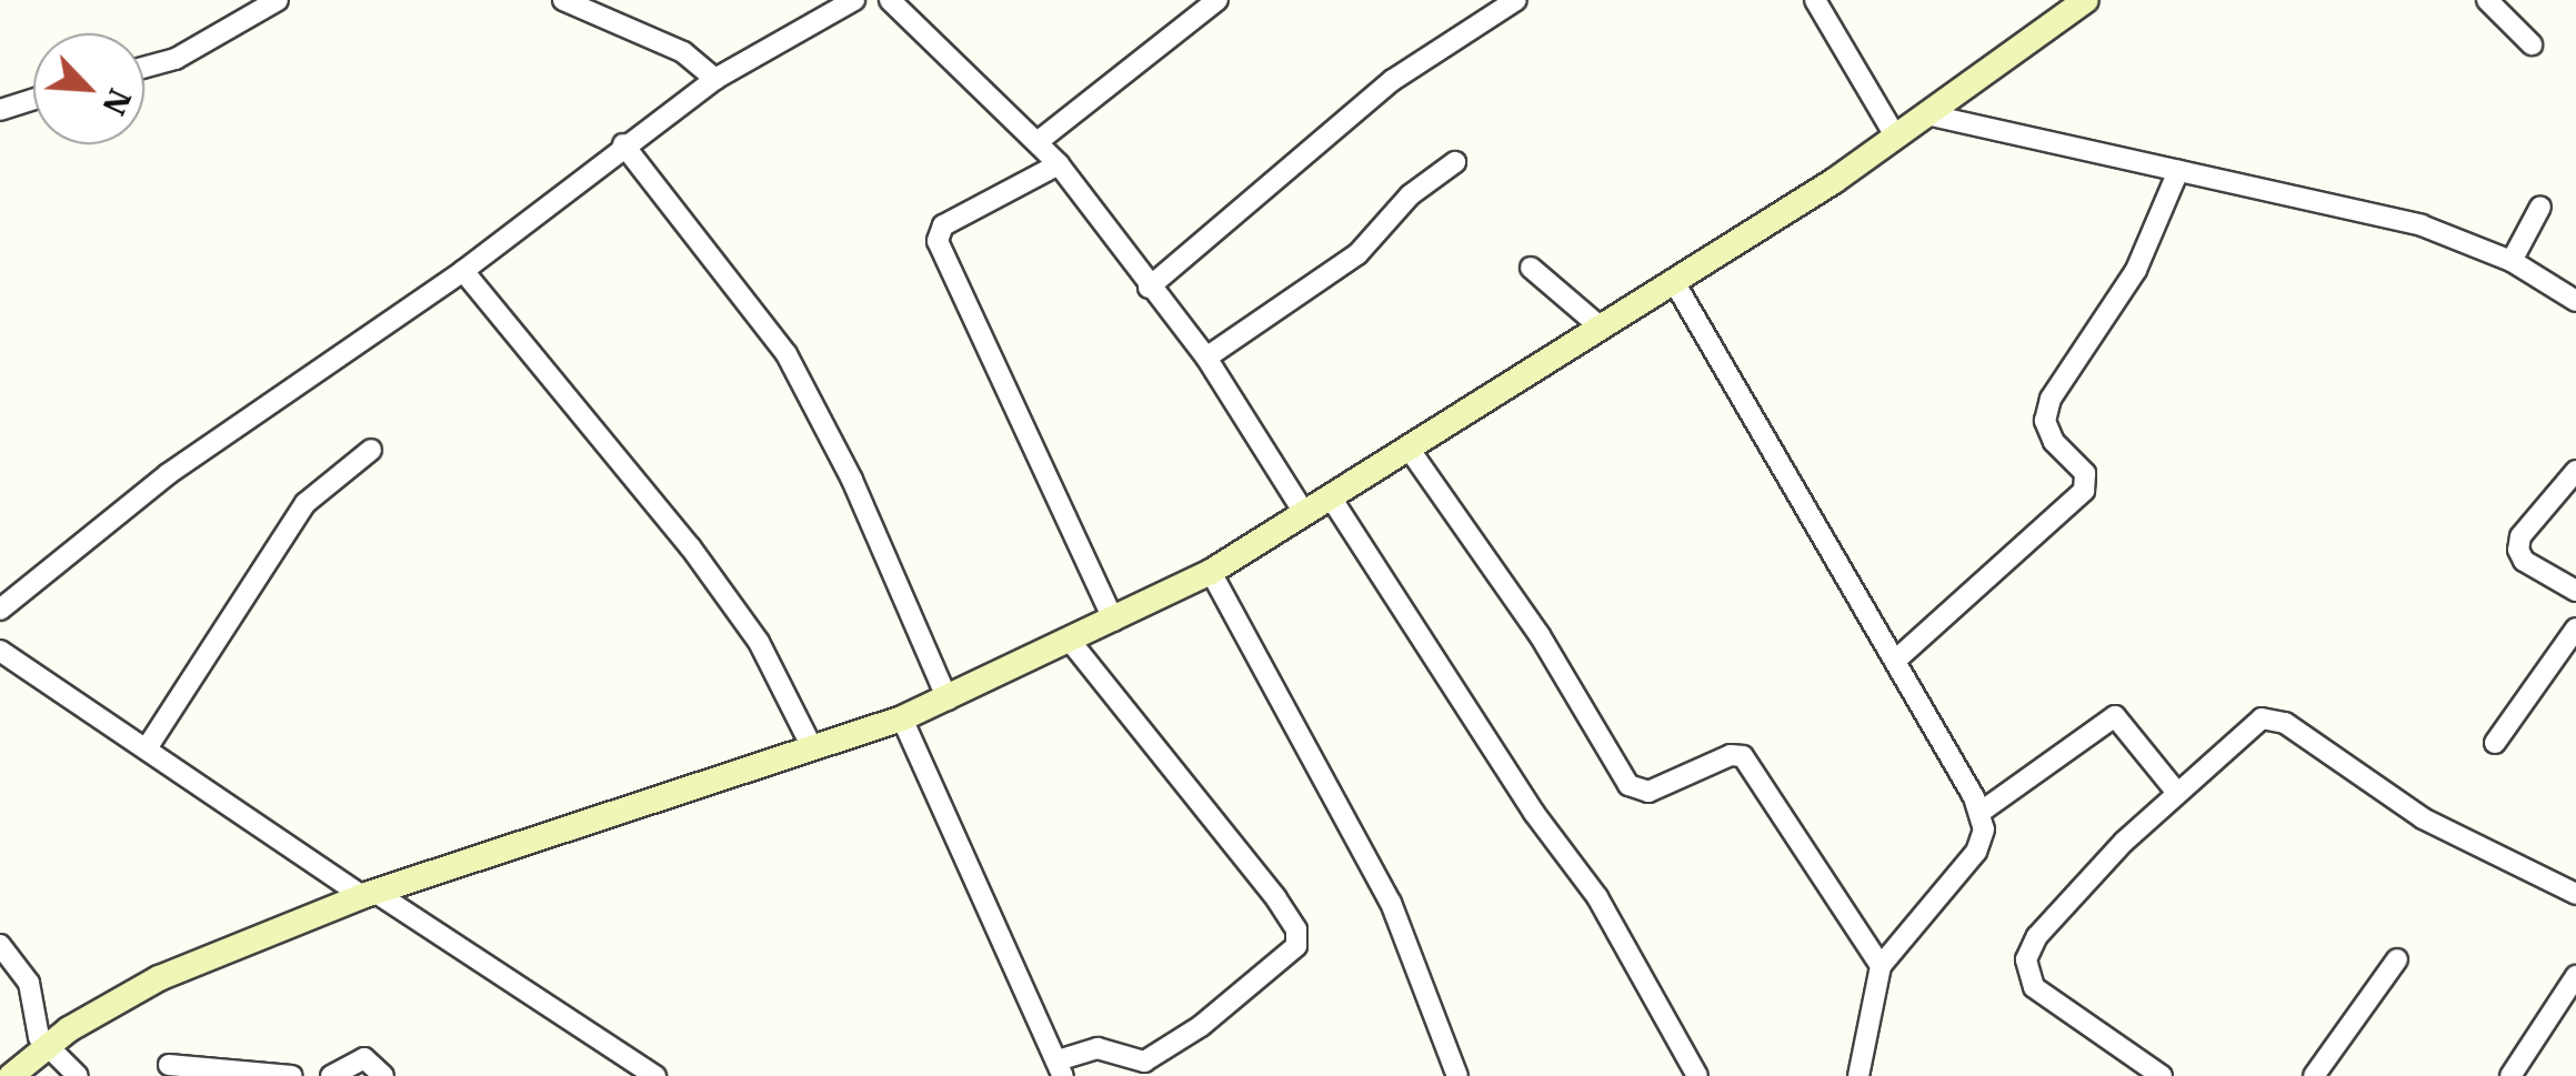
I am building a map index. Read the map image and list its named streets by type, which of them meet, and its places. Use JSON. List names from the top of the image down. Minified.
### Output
{"north":"bottom right"}
